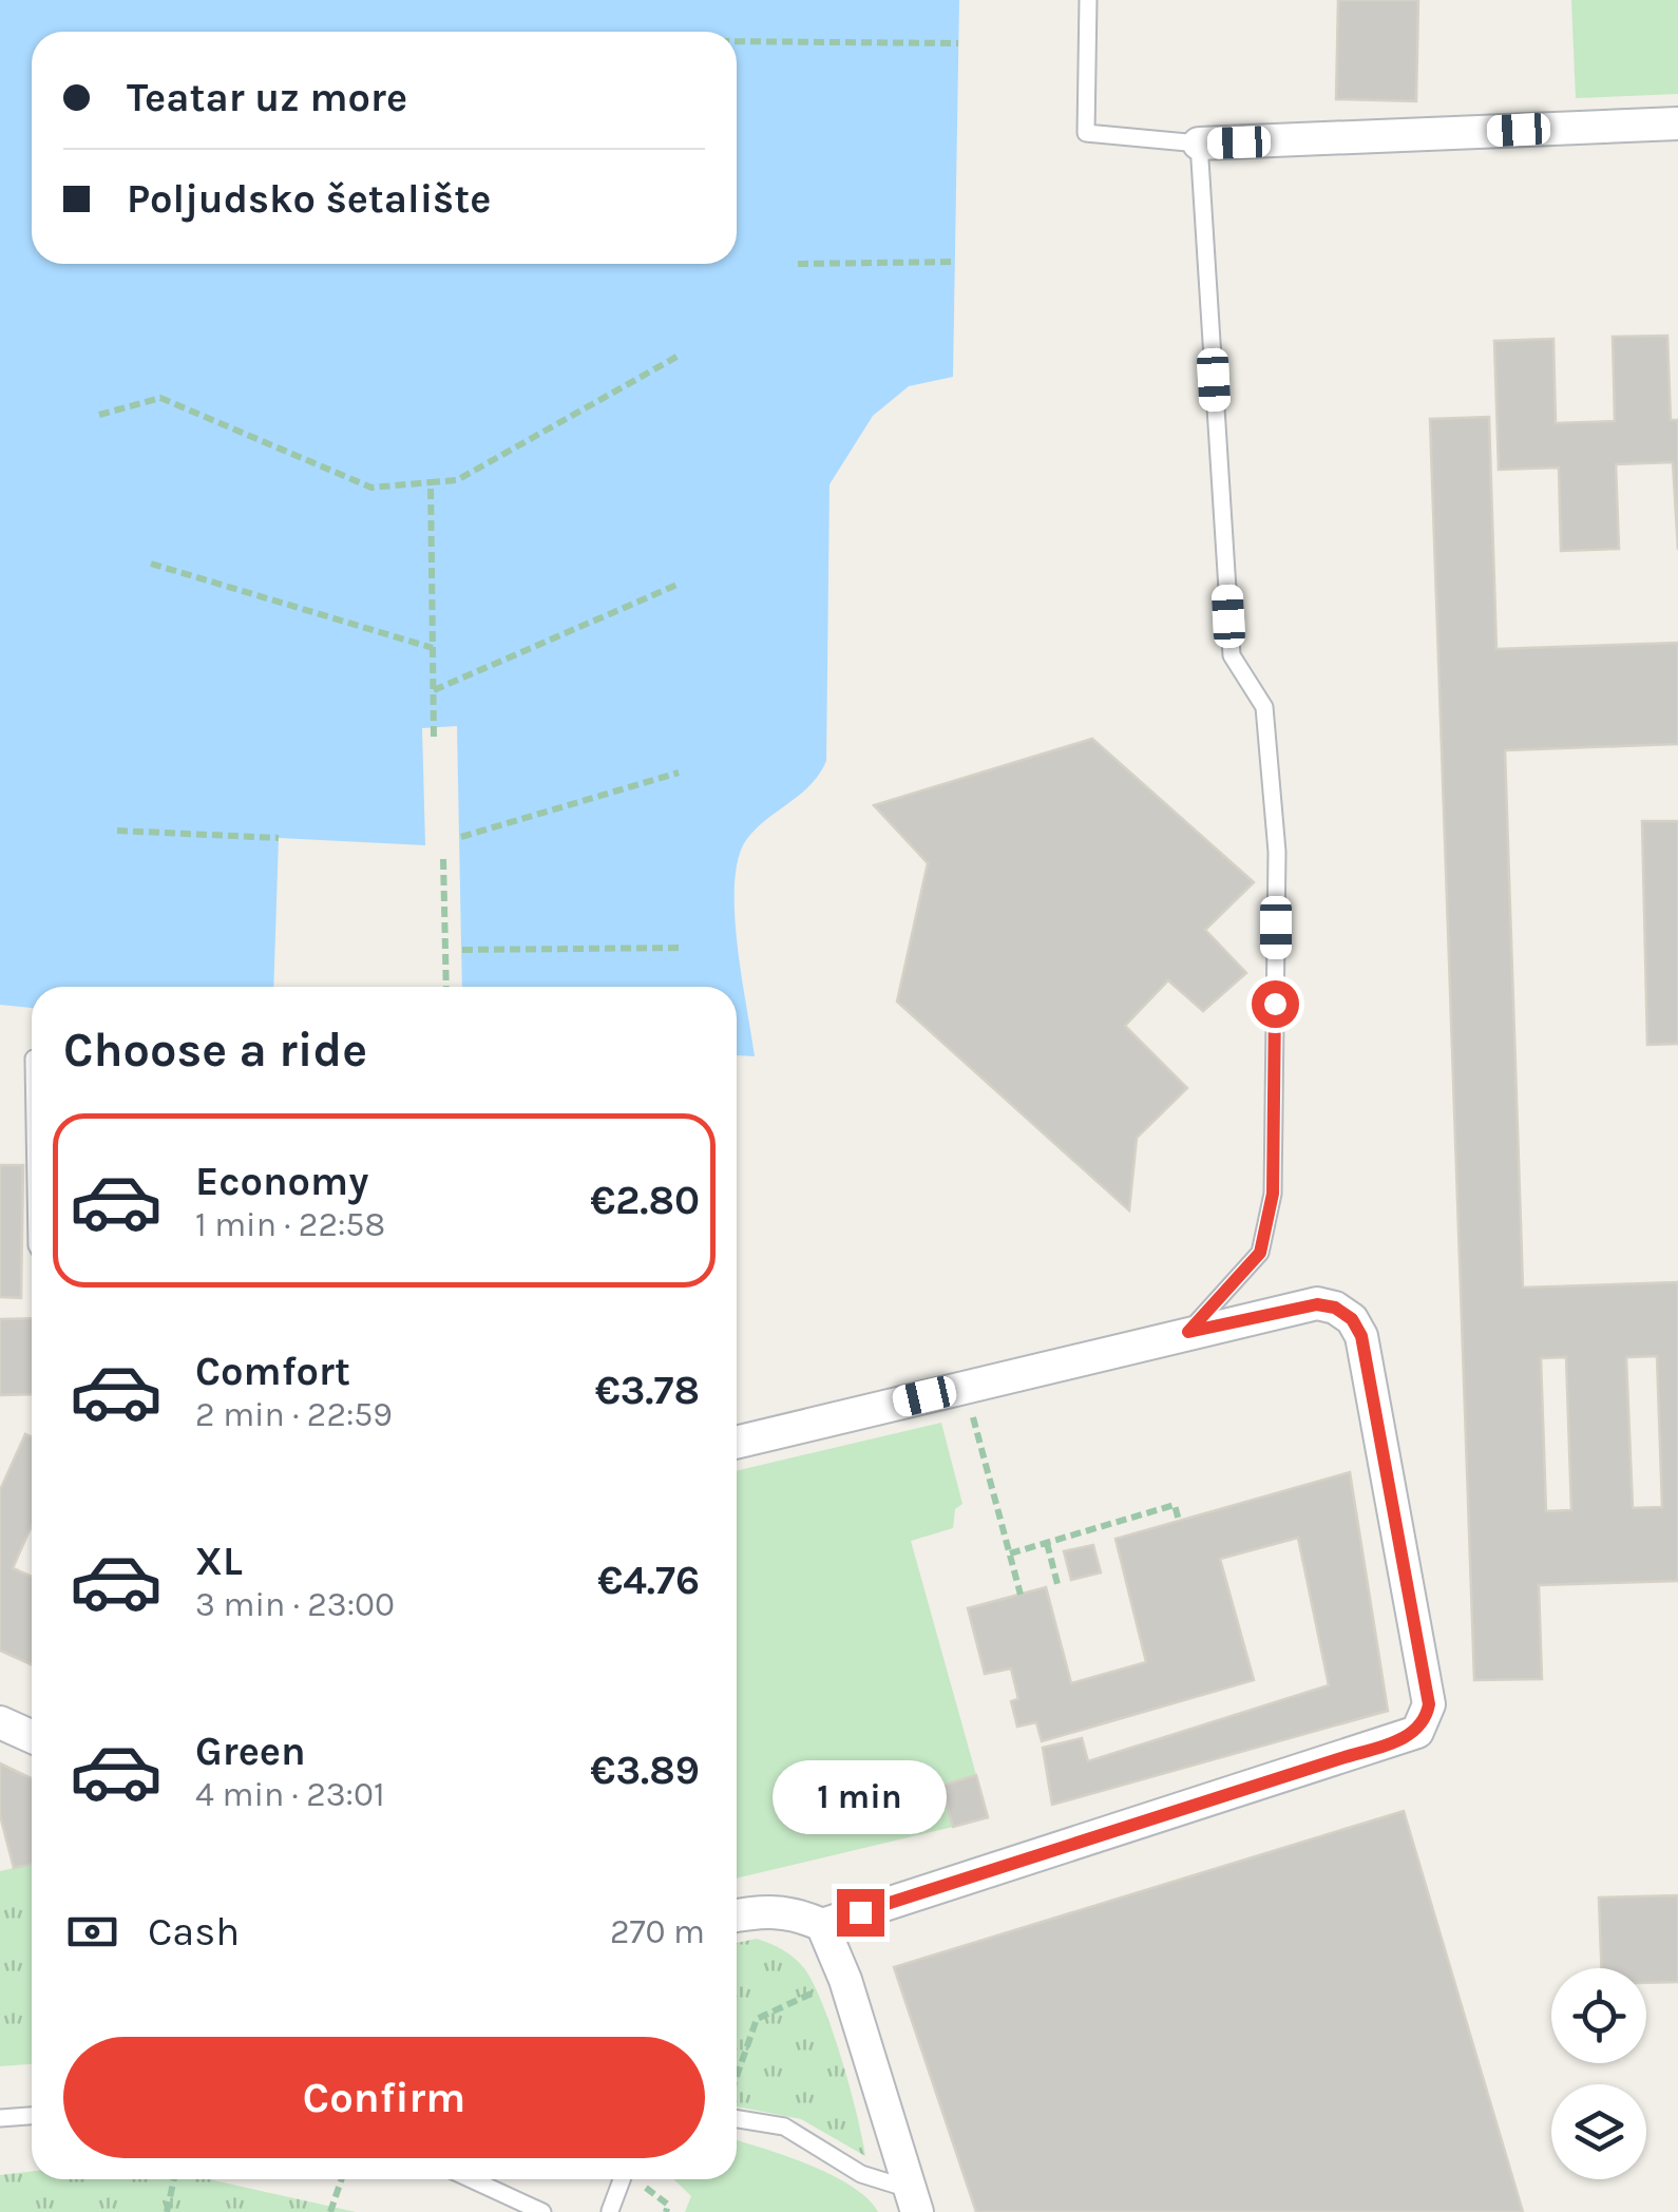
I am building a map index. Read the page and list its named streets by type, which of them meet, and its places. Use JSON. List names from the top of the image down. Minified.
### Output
{"page":{"banner":["Teatar uz more","Poljudsko šetalište"],"heading":"Choose a ride","list":[{"name":"Economy","note":"1 min · 22:58","value":"€2.80"},{"name":"Comfort","note":"2 min · 22:59","value":"€3.78"},{"name":"XL","note":"3 min · 23:00","value":"€4.76"},{"name":"Green","note":"4 min · 23:01","value":"€3.89"}],"bubble":"1 min","pay":["Cash","270 m"],"buttons":"Confirm"}}
